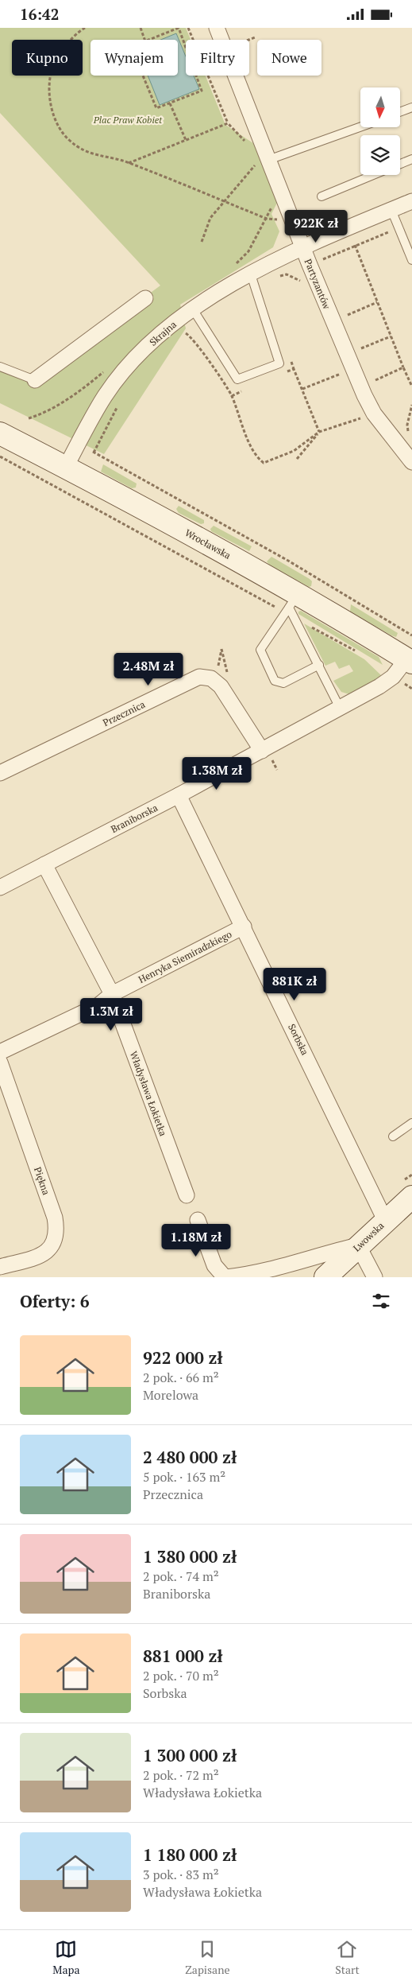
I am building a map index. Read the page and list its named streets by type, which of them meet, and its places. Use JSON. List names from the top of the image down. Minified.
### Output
{"streets":{"main road":["Wrocławska","Lwowska"],"street":["Partyzantów","Skrajna","Przecznica","Braniborska","Henryka Siemiradzkiego","Sorbska","Władysława Łokietka","Piękna"]},"crossings":[["Partyzantów","Skrajna"],["Skrajna","Wrocławska"],["Wrocławska","Braniborska"],["Przecznica","Braniborska"],["Braniborska","Sorbska"],["Braniborska","Władysława Łokietka"],["Henryka Siemiradzkiego","Sorbska"],["Henryka Siemiradzkiego","Władysława Łokietka"],["Sorbska","Lwowska"]],"parks":["Plac Praw Kobiet"],"north":"bottom","page":{"status":"16:42","chip":["Kupno","Wynajem","Filtry","Nowe"],"price":["922K zł","2.48M zł","1.38M zł","881K zł","1.3M zł","1.18M zł"],"heading":"Oferty: 6","list":[{"name":"922 000 zł","note":"2 pok. · 66 m² · Morelowa"},{"name":"2 480 000 zł","note":"5 pok. · 163 m² · Przecznica"},{"name":"1 380 000 zł","note":"2 pok. · 74 m² · Braniborska"},{"name":"881 000 zł","note":"2 pok. · 70 m² · Sorbska"},{"name":"1 300 000 zł","note":"2 pok. · 72 m² · Władysława Łokietka"},{"name":"1 180 000 zł","note":"3 pok. · 83 m² · Władysława Łokietka"}],"tabs":["Mapa","Zapisane","Start"]}}
